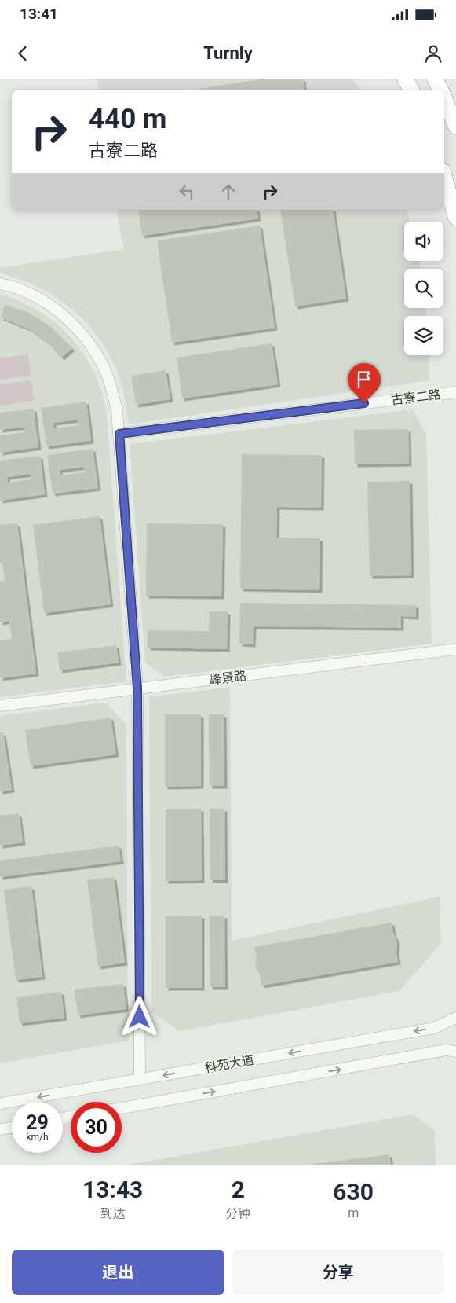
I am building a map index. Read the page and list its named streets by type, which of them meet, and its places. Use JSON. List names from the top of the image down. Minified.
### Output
{"streets":{"street":["古寮二路","峰景路","科苑大道"]},"page":{"status":"13:41","header":"Turnly","turn":["440 m","古寮二路"],"speed":"29 km/h","limit":"30","eta":["13:43","到达","2","分钟","630","m"],"buttons":["退出","分享"]}}
